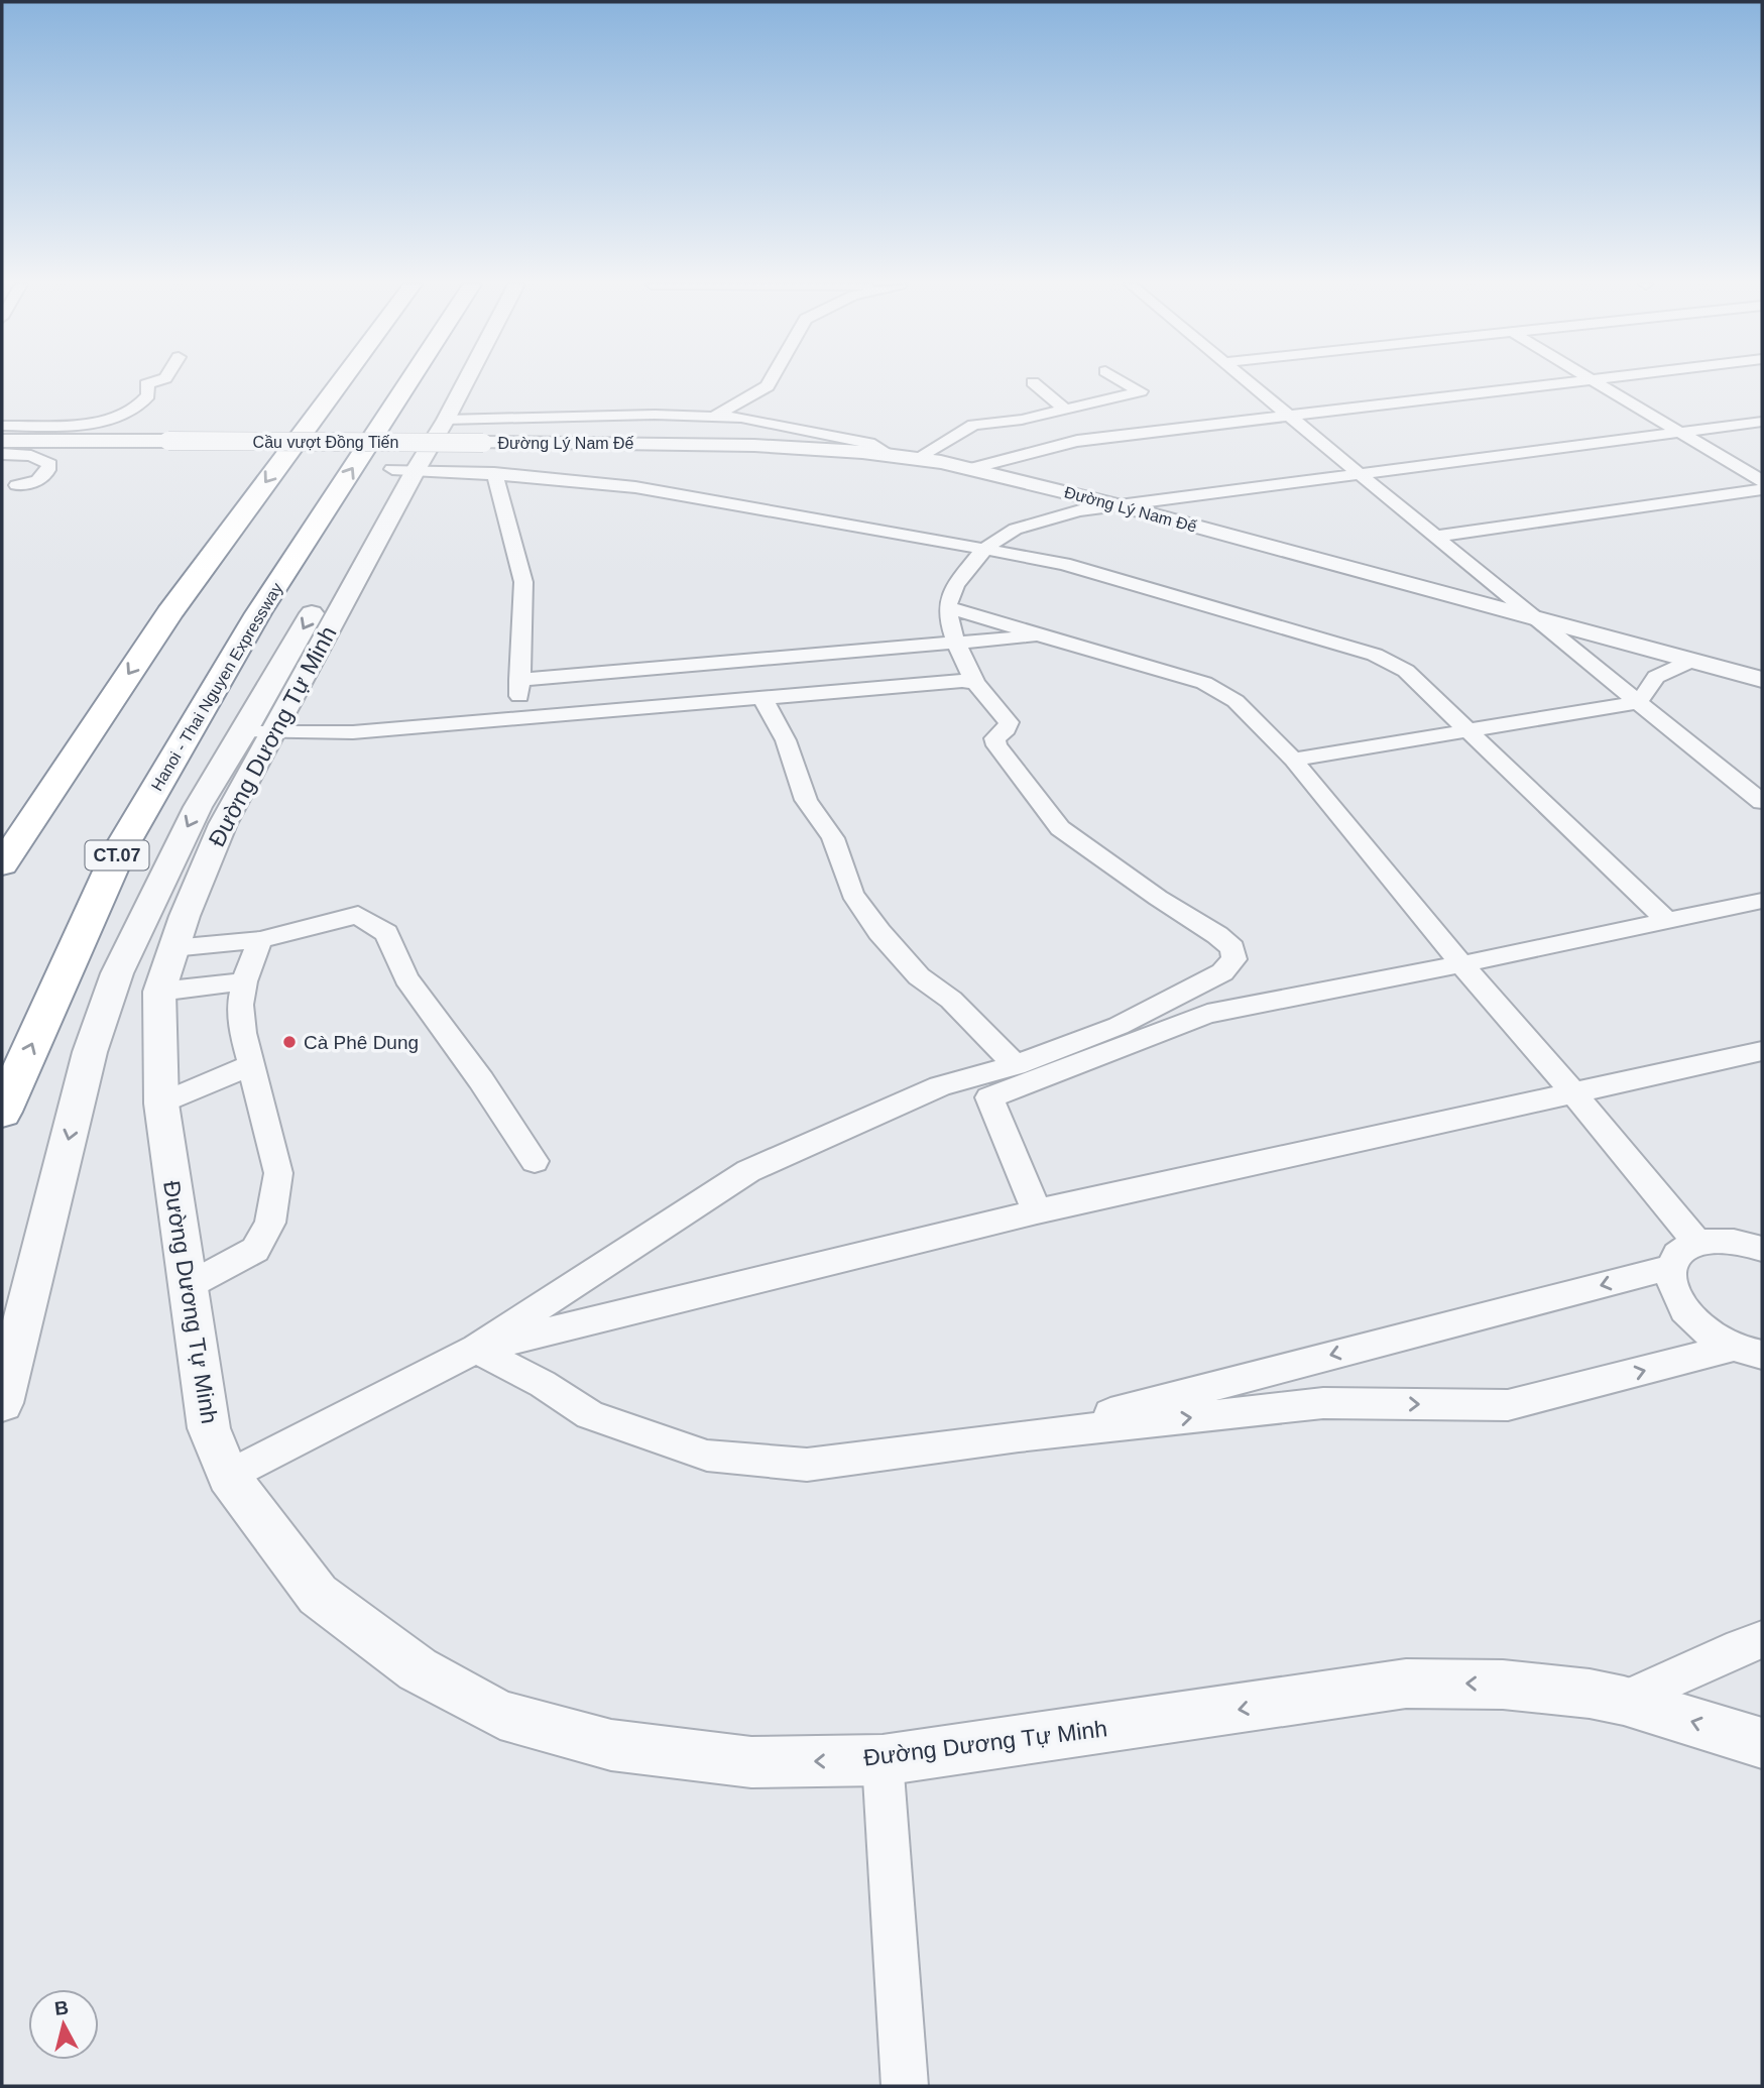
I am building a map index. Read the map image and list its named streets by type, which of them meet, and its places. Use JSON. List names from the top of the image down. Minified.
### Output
{"streets":{"highway":["Hanoi - Thai Nguyen Expressway","CT.07"],"street":["Cầu vượt Đồng Tiến","Đường Lý Nam Đế","Đường Dương Tự Minh"]},"crossings":[["Cầu vượt Đồng Tiến","Đường Lý Nam Đế"]],"places":["Cà Phê Dung"],"north":"top"}
